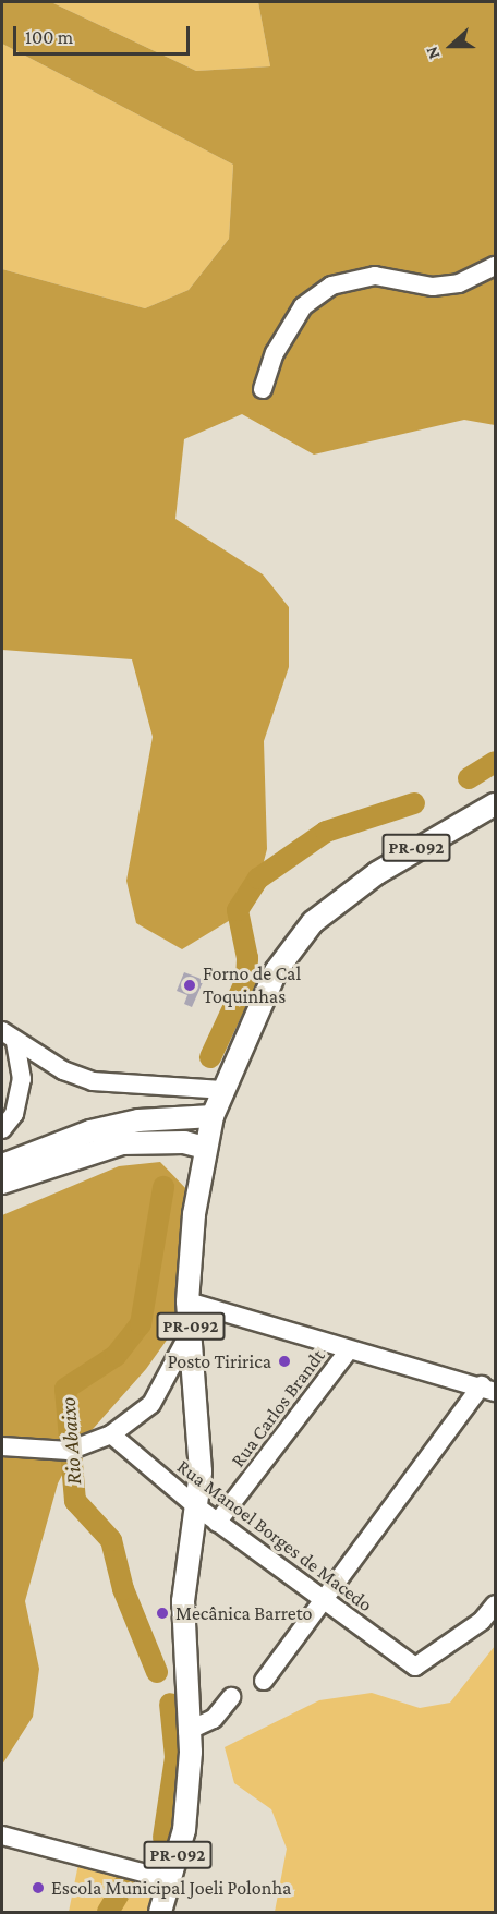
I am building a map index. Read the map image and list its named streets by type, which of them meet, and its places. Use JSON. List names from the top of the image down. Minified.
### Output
{"streets":{"main road":["PR-092"],"street":["Rua Carlos Brandt","Rua Manoel Borges de Macedo"]},"crossings":[["PR-092","Rua Manoel Borges de Macedo"],["Rua Carlos Brandt","Rua Manoel Borges de Macedo"]],"water":["Rio Abaixo"],"places":["Forno de Cal Toquinhas","Posto Tiririca","Mecânica Barreto","Escola Municipal Joeli Polonha"],"scale_bar":"100 m","north":"left"}
